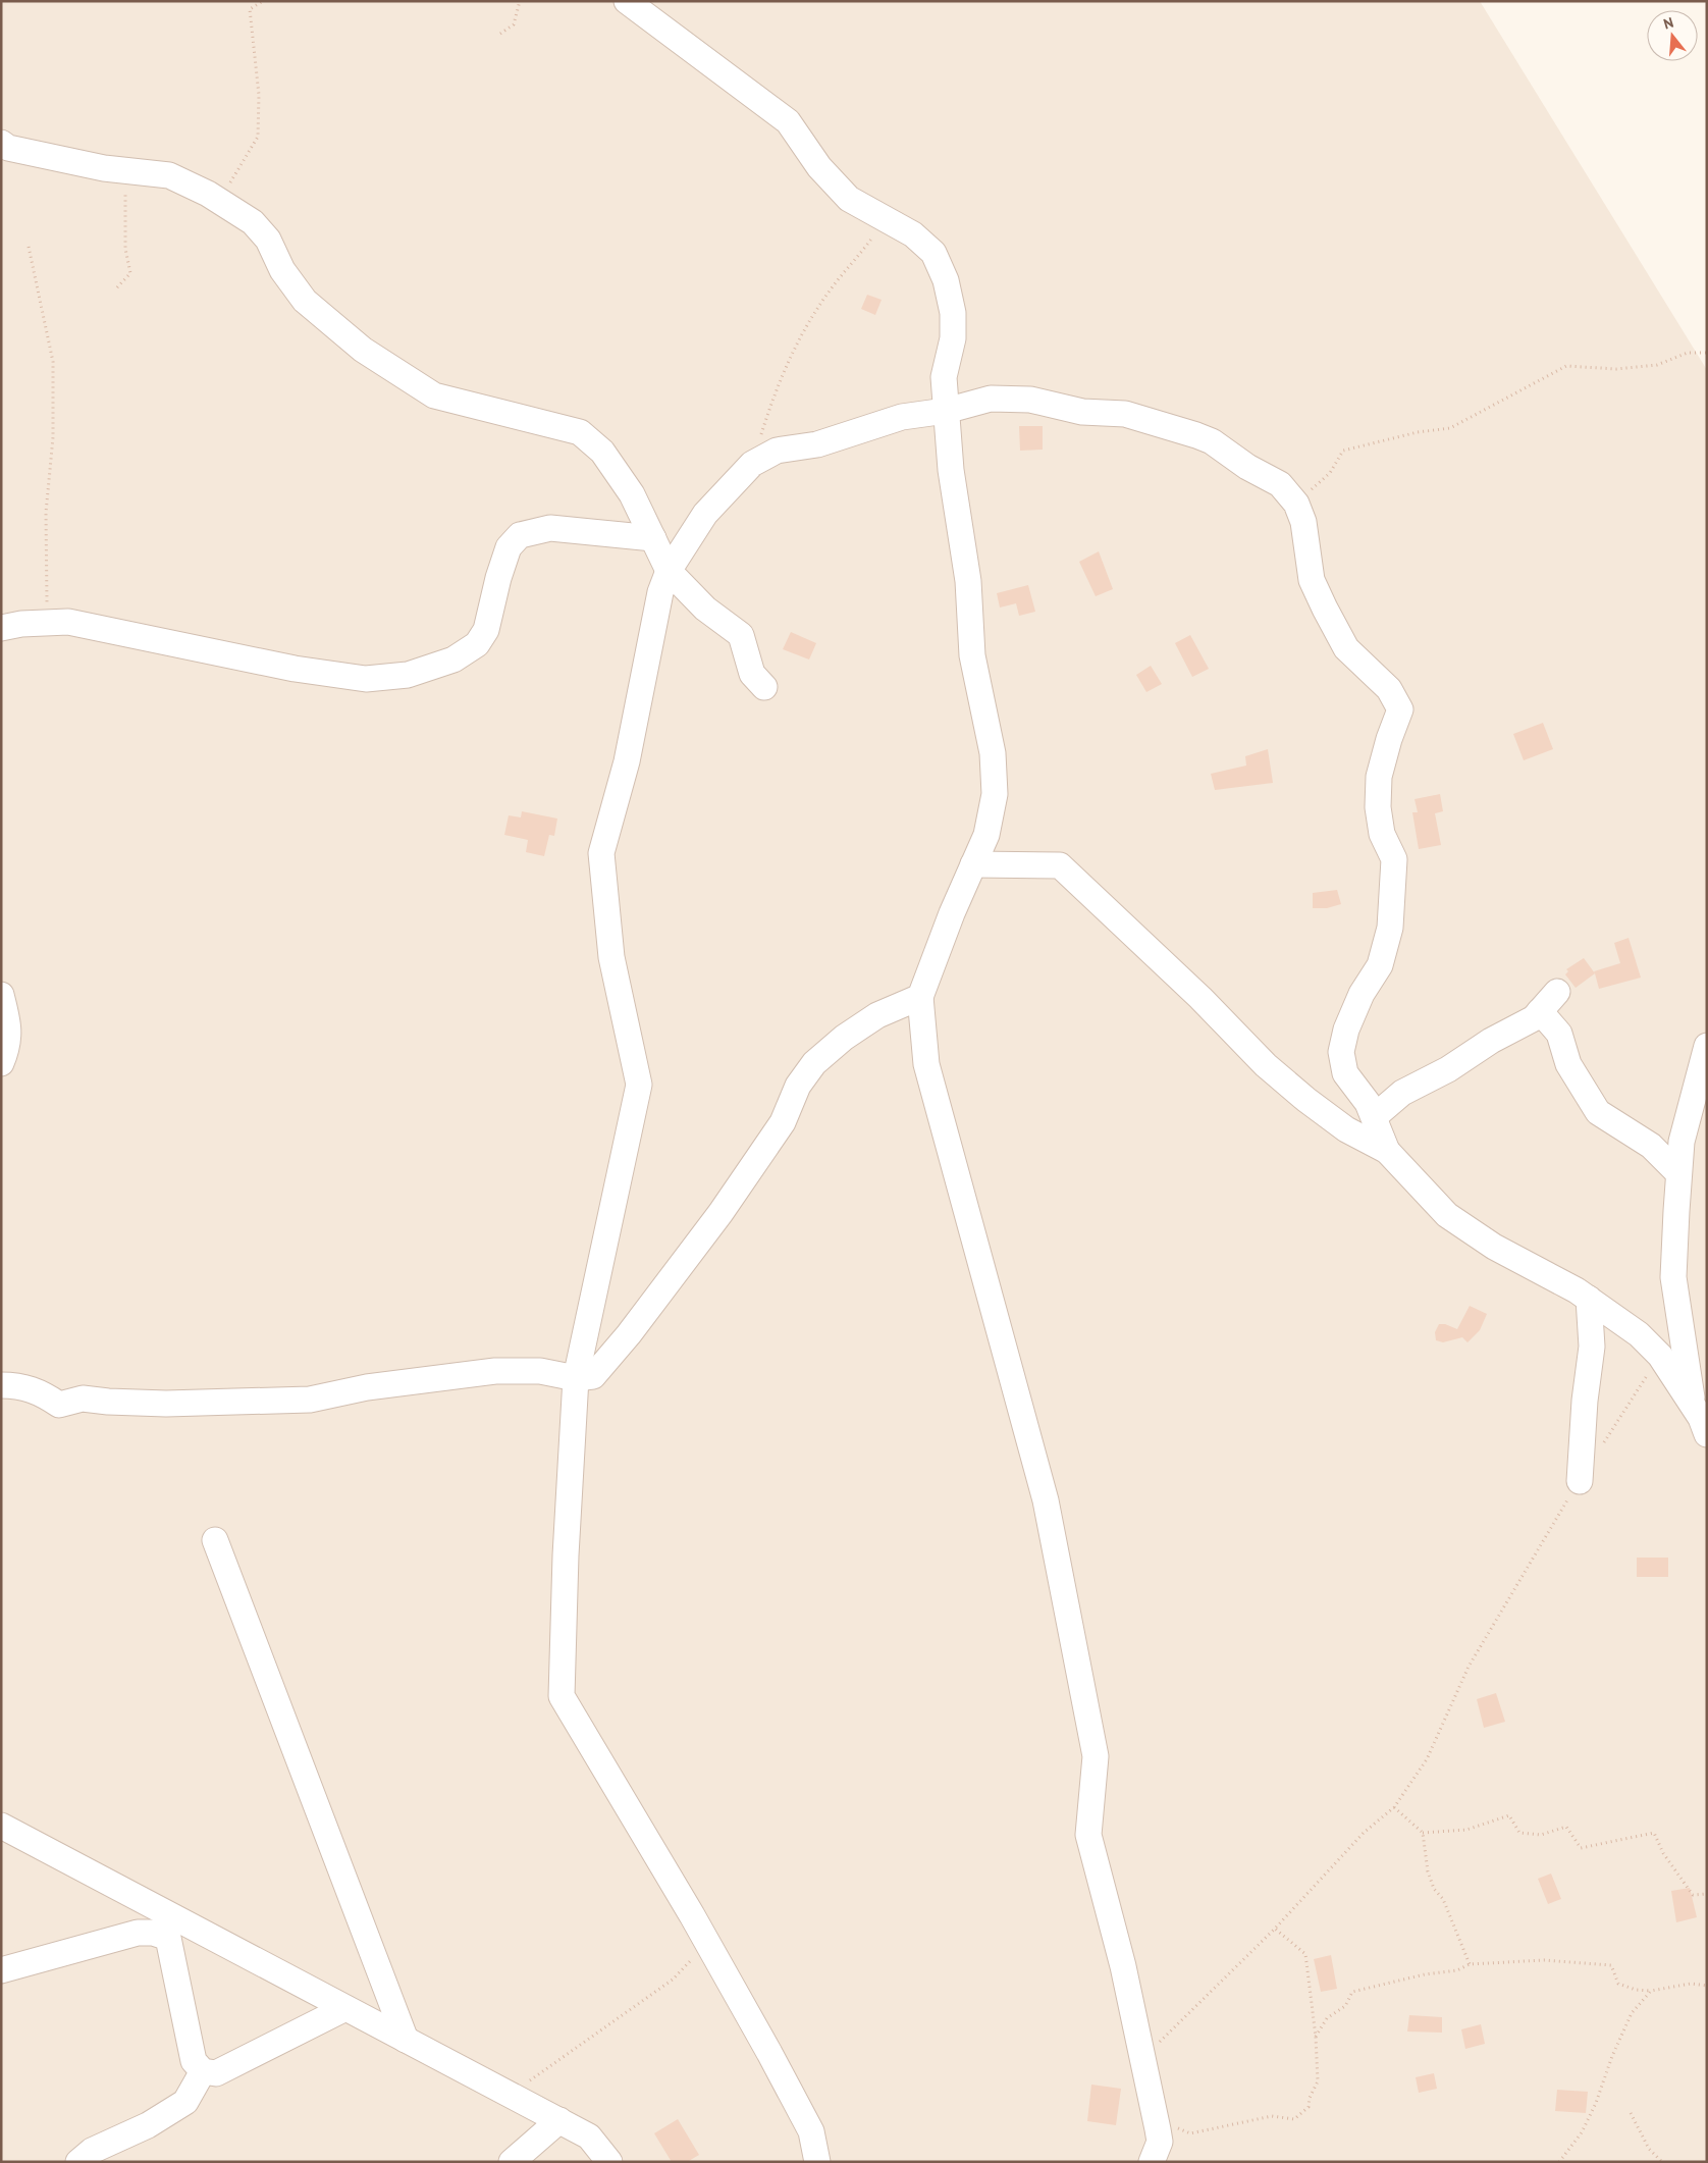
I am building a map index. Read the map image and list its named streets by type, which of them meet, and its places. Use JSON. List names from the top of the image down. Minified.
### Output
{"north":"top"}
